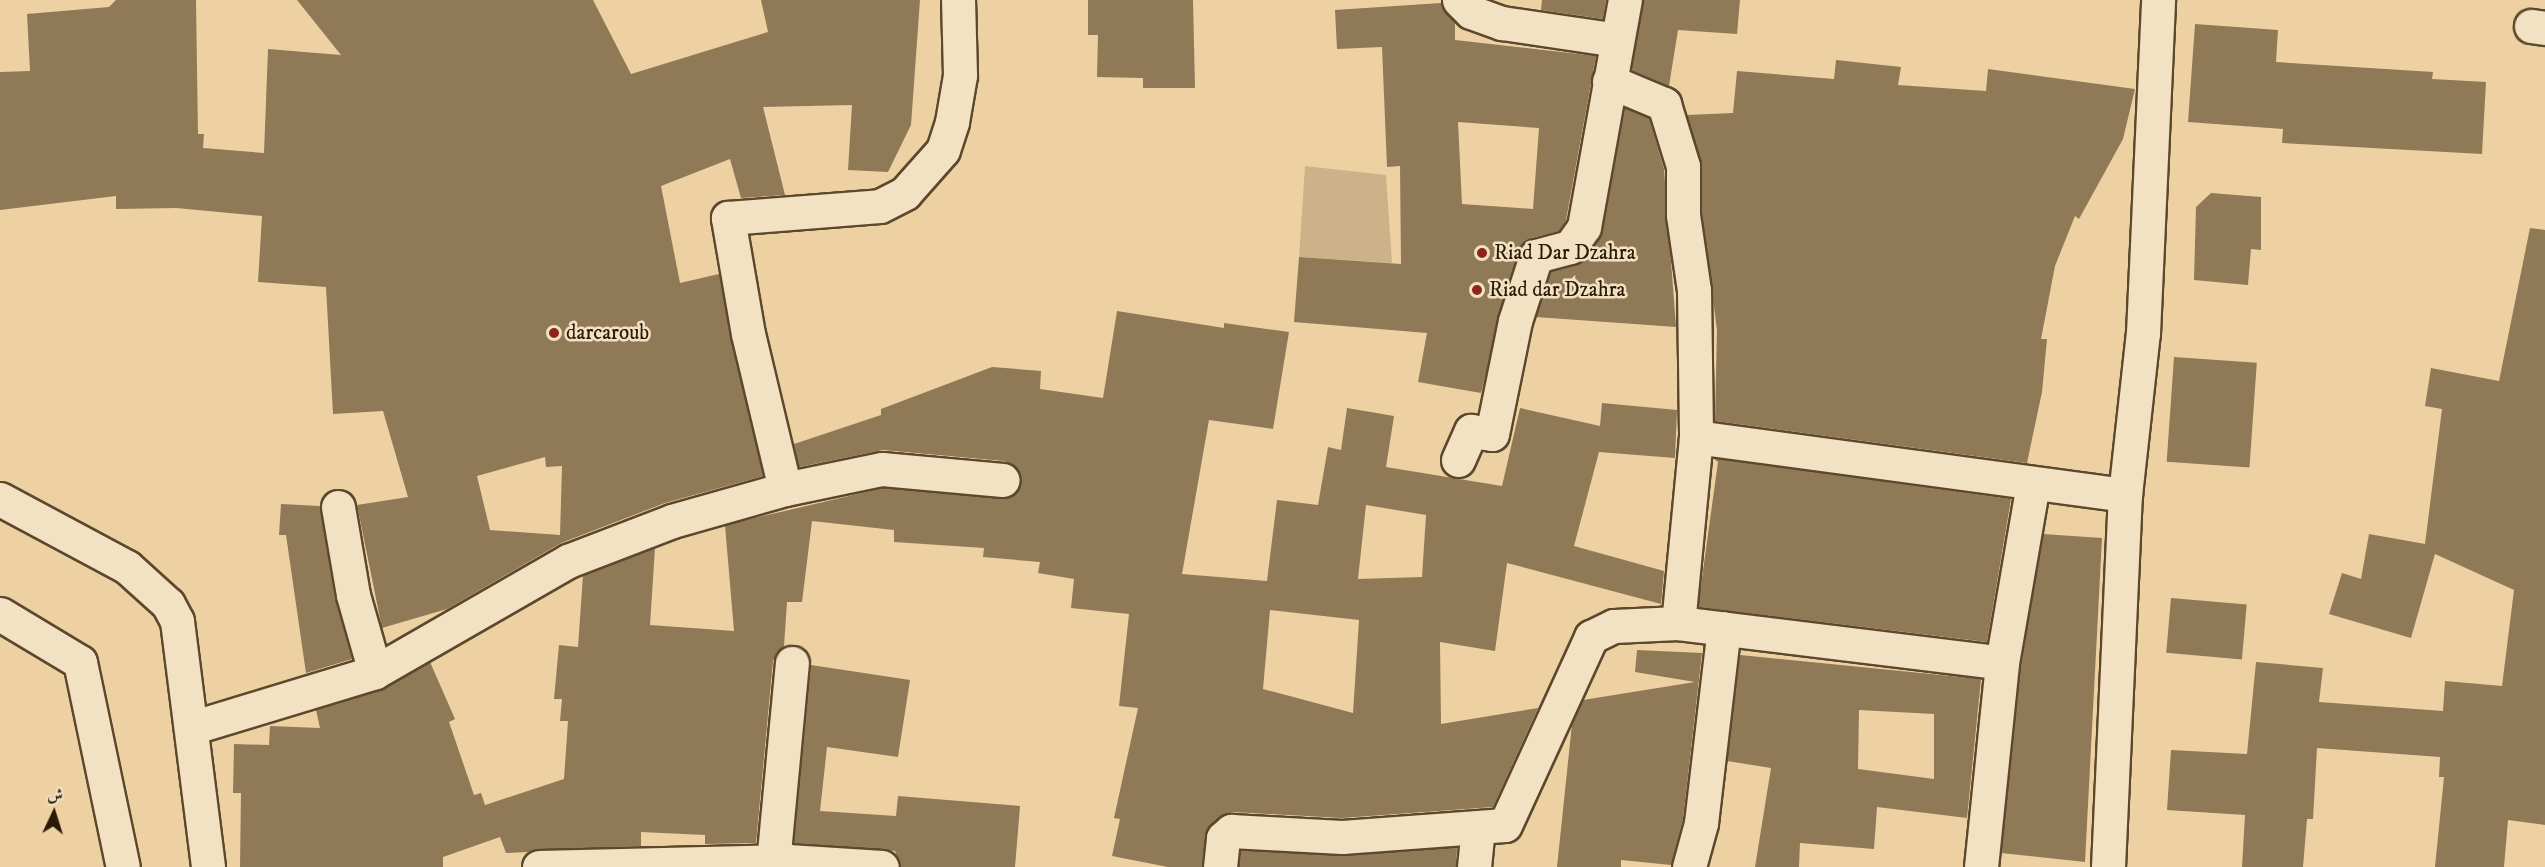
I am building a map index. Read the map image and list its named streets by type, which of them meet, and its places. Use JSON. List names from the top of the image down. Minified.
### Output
{"places":["Riad Dar Dzahra","Riad dar Dzahra","darcaroub"],"north":"top"}
